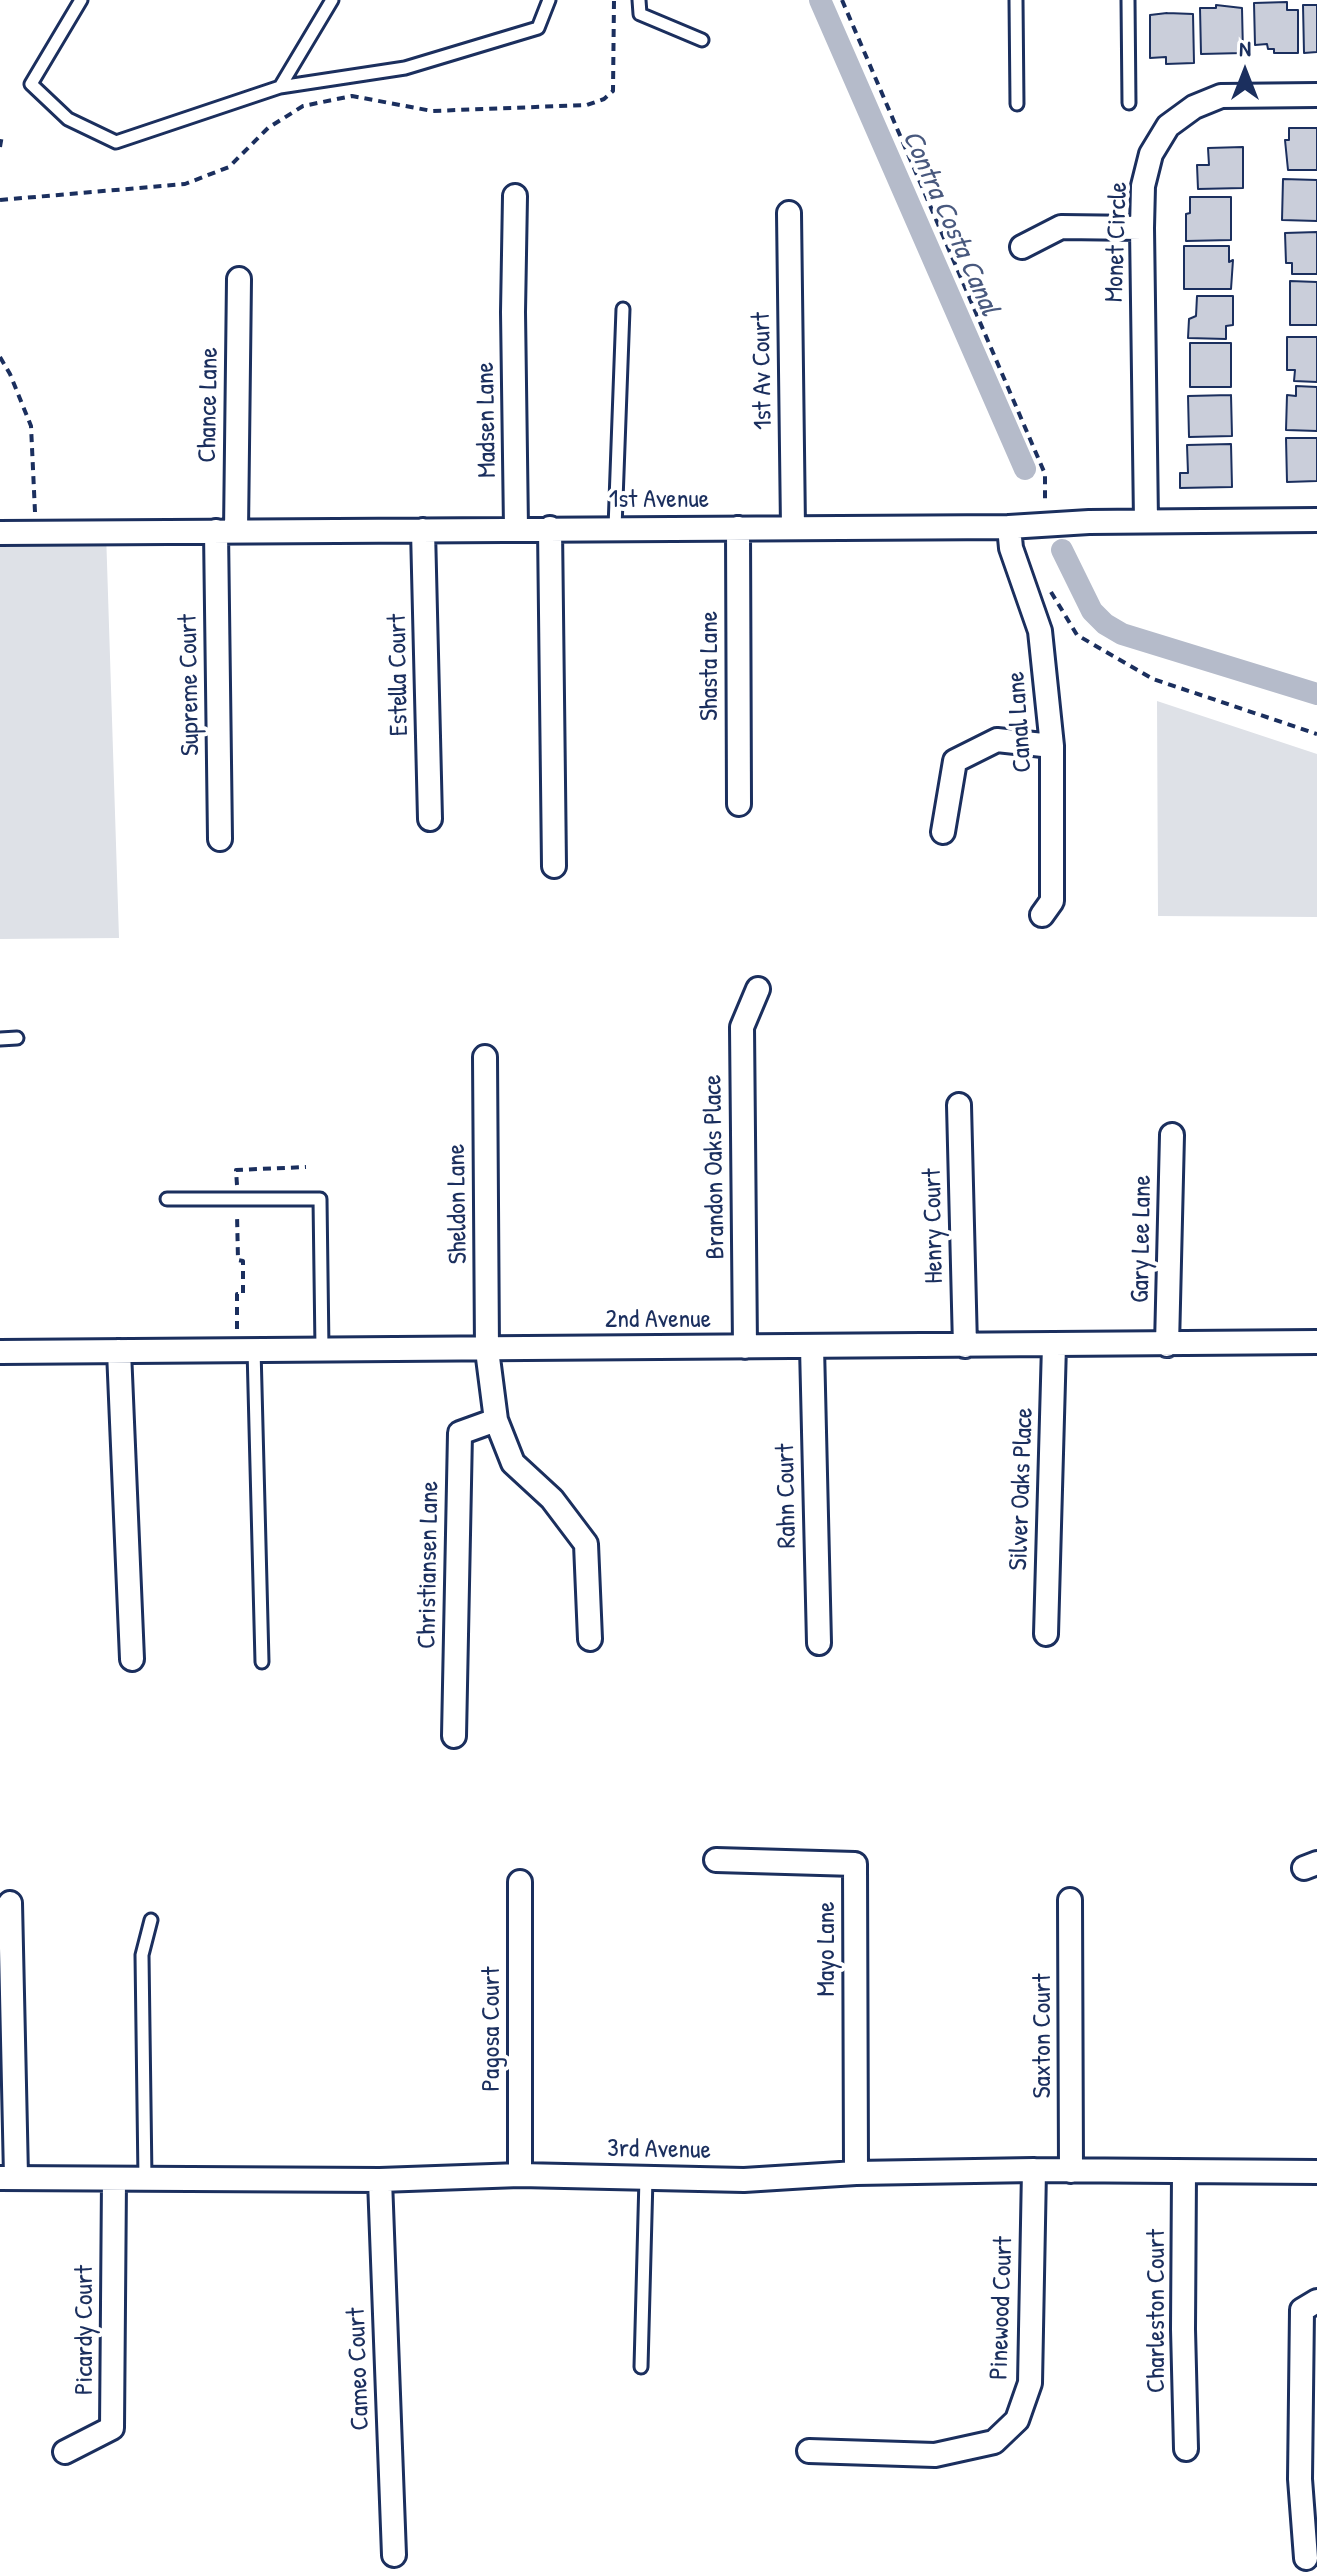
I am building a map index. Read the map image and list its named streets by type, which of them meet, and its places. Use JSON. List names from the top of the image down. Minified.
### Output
{"streets":{"street":["Monet Circle","1st Av Court","Chance Lane","Madsen Lane","1st Avenue","Shasta Lane","Estella Court","Supreme Court","Canal Lane","Brandon Oaks Place","Sheldon Lane","Henry Court","Gary Lee Lane","2nd Avenue","Silver Oaks Place","Rahn Court","Christiansen Lane","Mayo Lane","Pagosa Court","Saxton Court","3rd Avenue","Pinewood Court","Charleston Court","Picardy Court","Cameo Court"]},"crossings":[["Monet Circle","1st Avenue"],["1st Av Court","1st Avenue"],["Chance Lane","1st Avenue"],["Chance Lane","Supreme Court"],["Madsen Lane","1st Avenue"],["1st Avenue","Shasta Lane"],["1st Avenue","Estella Court"],["1st Avenue","Supreme Court"],["1st Avenue","Canal Lane"],["Brandon Oaks Place","2nd Avenue"],["Sheldon Lane","2nd Avenue"],["Sheldon Lane","Christiansen Lane"],["Henry Court","2nd Avenue"],["Gary Lee Lane","2nd Avenue"],["2nd Avenue","Silver Oaks Place"],["2nd Avenue","Rahn Court"],["Mayo Lane","3rd Avenue"],["Pagosa Court","3rd Avenue"],["Saxton Court","3rd Avenue"],["3rd Avenue","Pinewood Court"],["3rd Avenue","Charleston Court"],["3rd Avenue","Picardy Court"],["3rd Avenue","Cameo Court"]],"water":["Contra Costa Canal"],"north":"top"}
